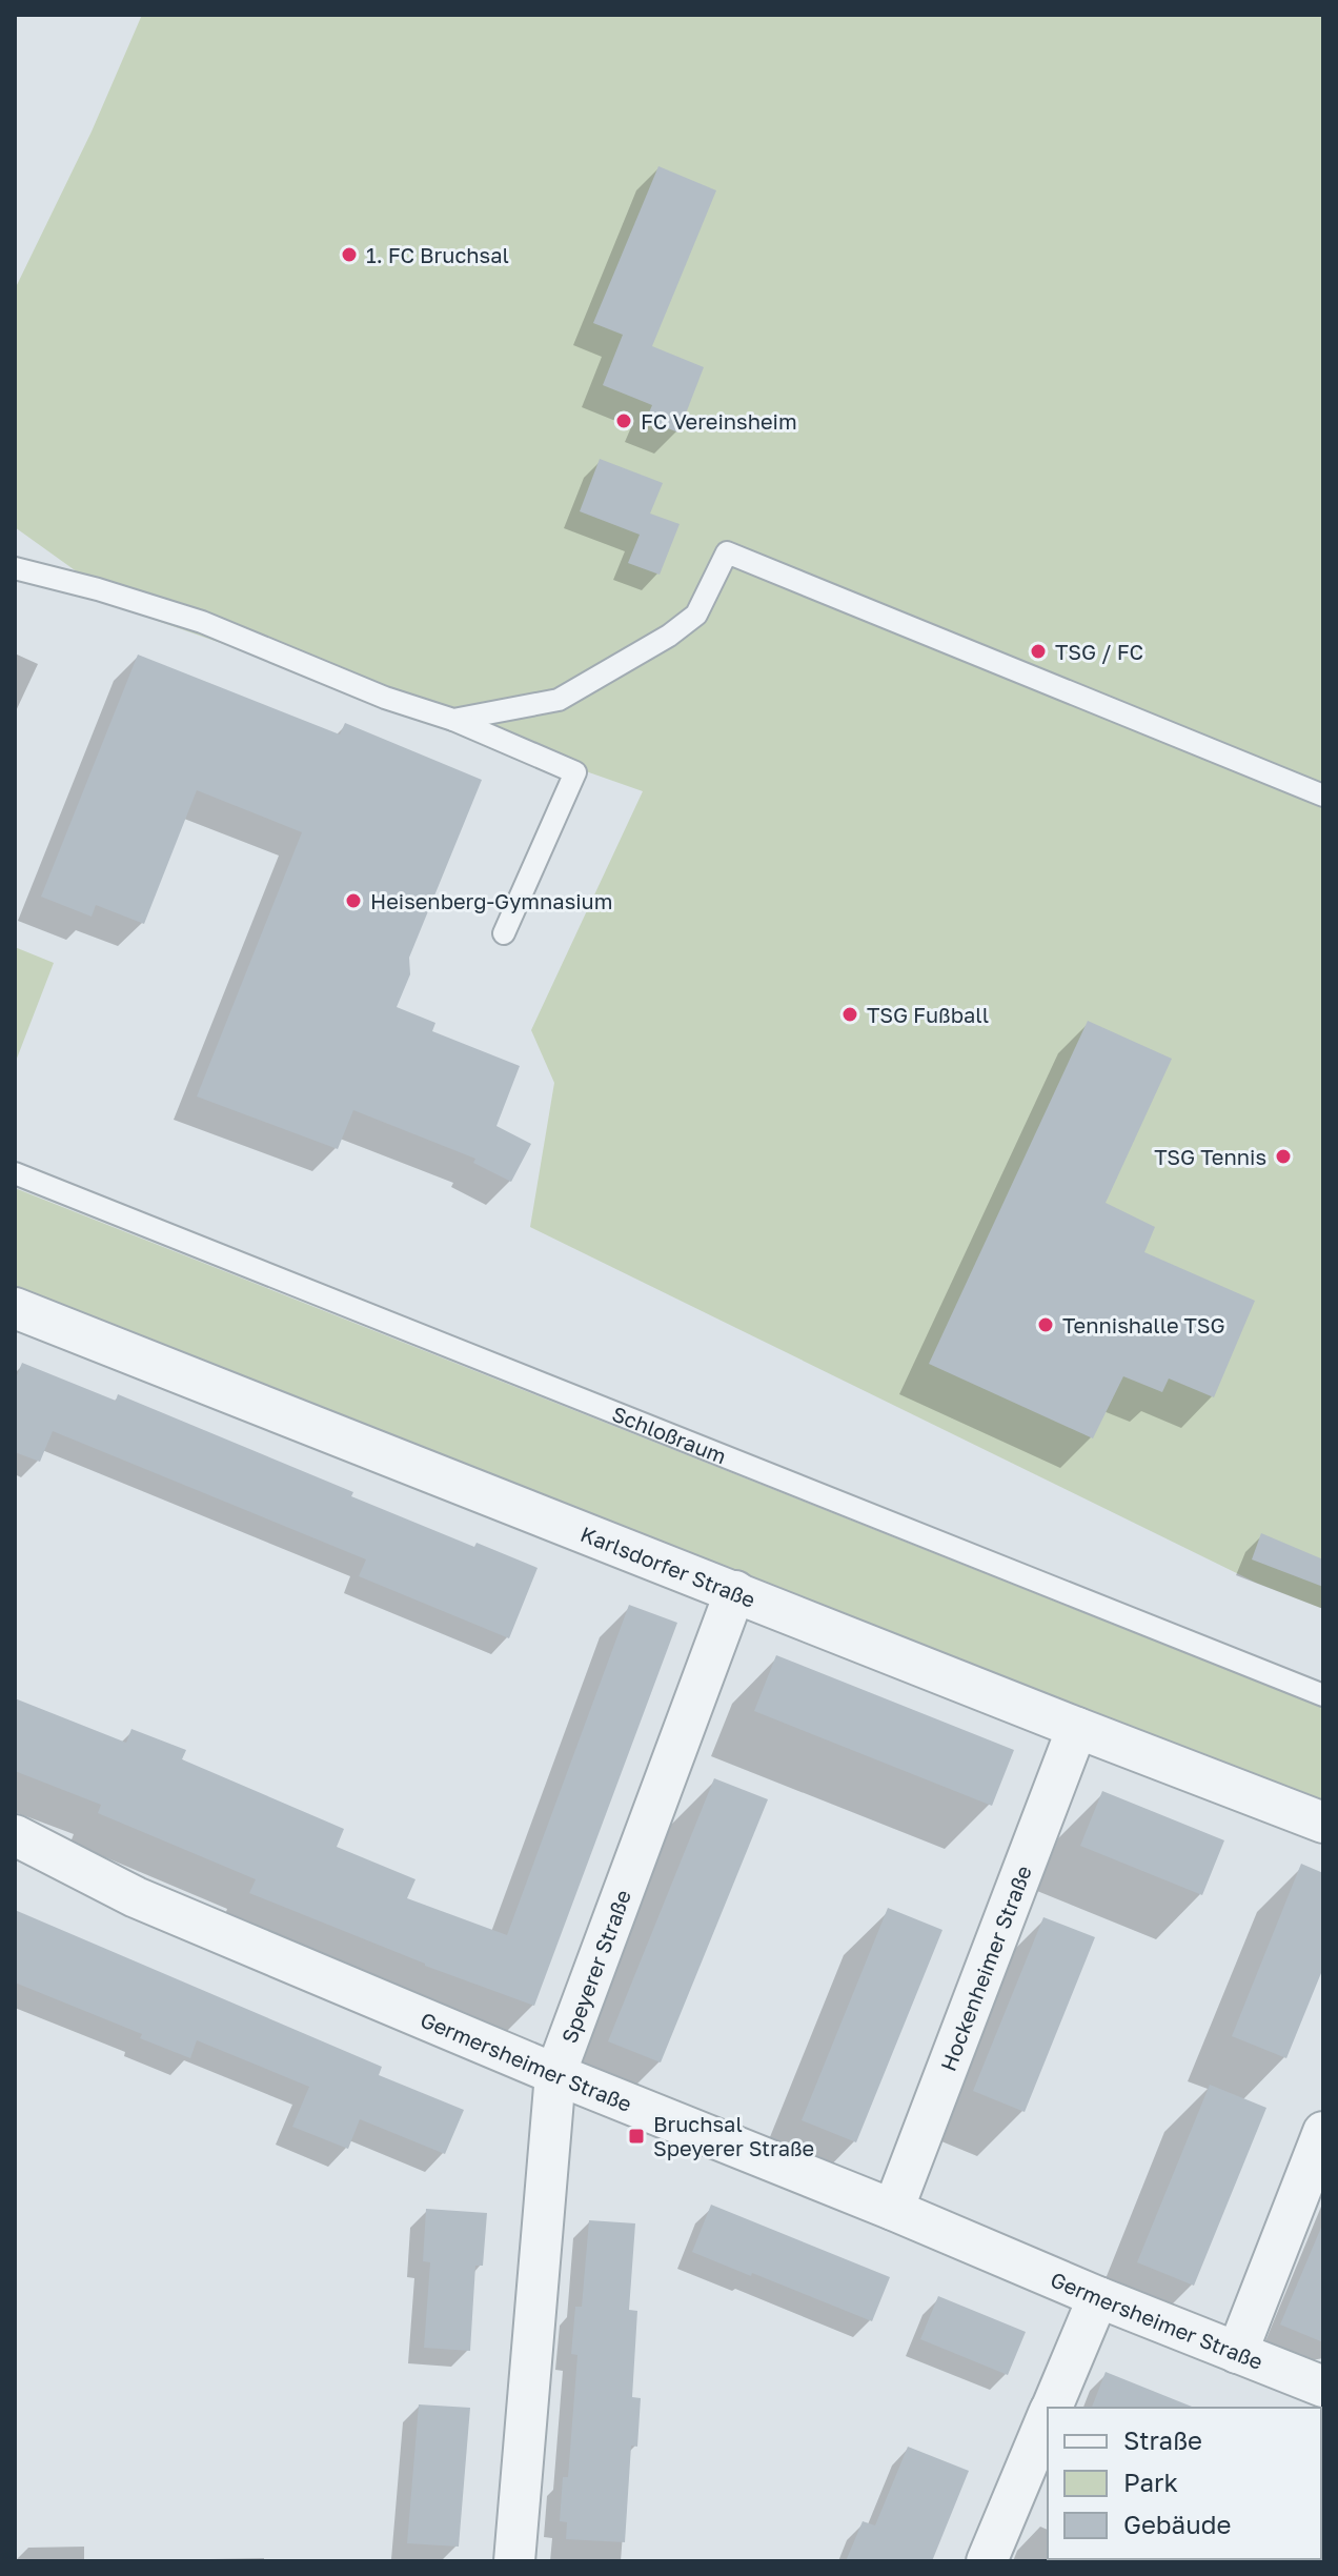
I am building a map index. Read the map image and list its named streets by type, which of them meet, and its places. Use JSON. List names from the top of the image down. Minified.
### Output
{"streets":{"street":["Karlsdorfer Straße","Speyerer Straße","Hockenheimer Straße","Germersheimer Straße"],"lane":["Schloßraum"]},"crossings":[["Karlsdorfer Straße","Speyerer Straße"],["Karlsdorfer Straße","Hockenheimer Straße"],["Speyerer Straße","Germersheimer Straße"],["Hockenheimer Straße","Germersheimer Straße"]],"places":{"other":["1. FC Bruchsal","FC Vereinsheim","TSG / FC","Heisenberg-Gymnasium","TSG Fußball","TSG Tennis","Tennishalle TSG"],"transit":["Bruchsal Speyerer Straße"]},"legend":["Straße","Park","Gebäude"]}
